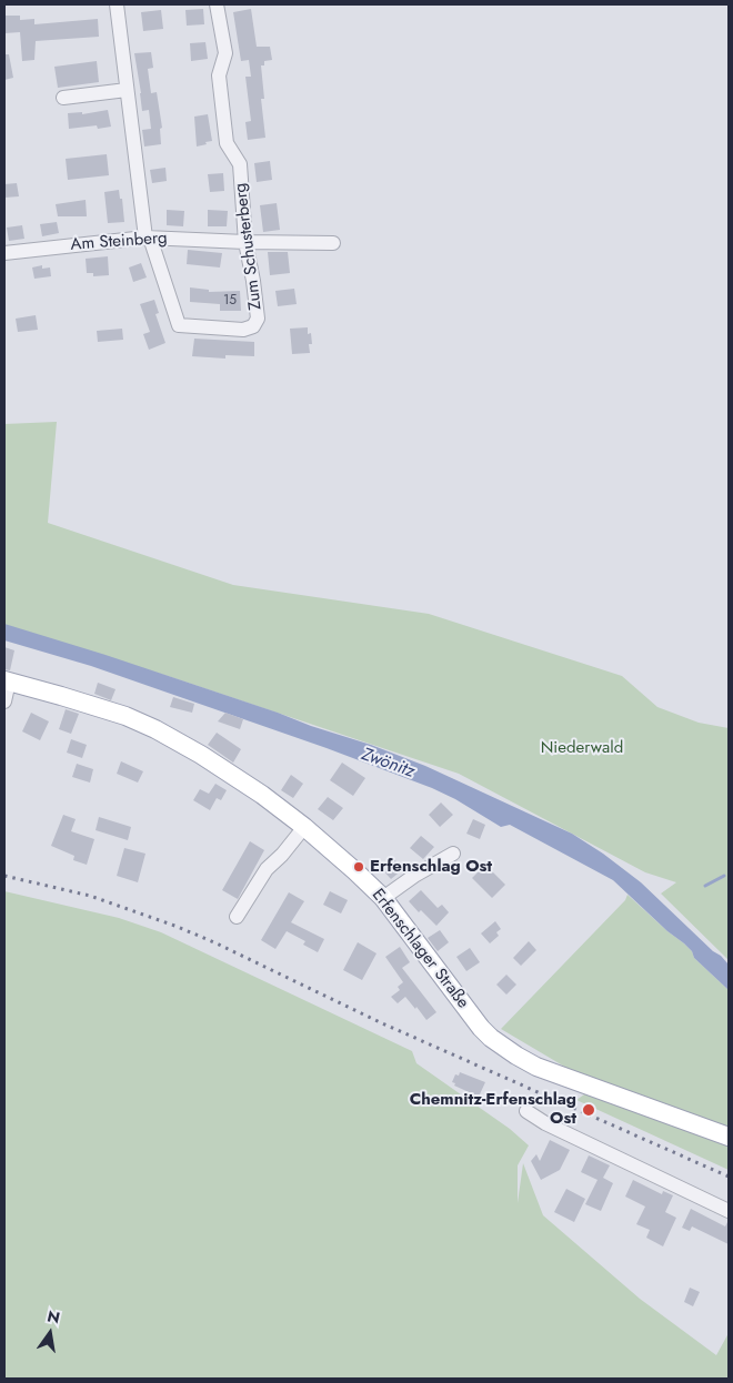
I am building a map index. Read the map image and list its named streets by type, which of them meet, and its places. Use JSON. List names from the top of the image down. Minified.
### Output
{"streets":{"main road":["Erfenschlager Straße"],"street":["Am Steinberg","Zum Schusterberg"]},"crossings":[["Am Steinberg","Zum Schusterberg"]],"water":["Zwönitz"],"parks":["Niederwald"],"places":["Erfenschlag Ost","Chemnitz-Erfenschlag Ost"],"house_numbers":["15"],"north":"top"}
